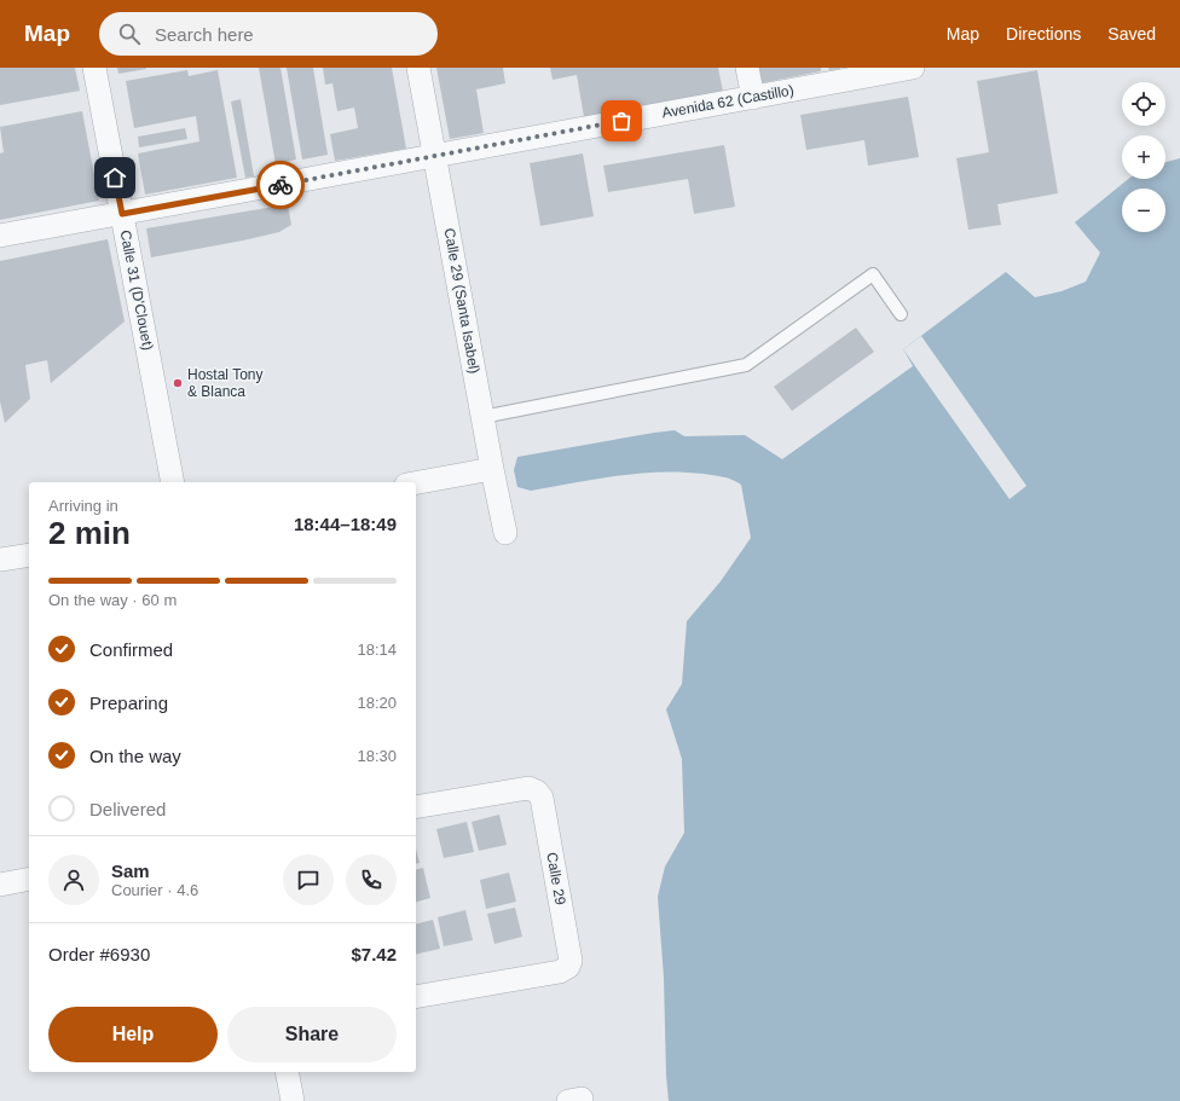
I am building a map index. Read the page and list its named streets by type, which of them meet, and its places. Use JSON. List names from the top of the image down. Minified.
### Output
{"streets":{"street":["Avenida 62 (Castillo)","Calle 31 (D'Clouet)","Calle 29 (Santa Isabel)","Calle 29"]},"crossings":[["Avenida 62 (Castillo)","Calle 31 (D'Clouet)"],["Avenida 62 (Castillo)","Calle 29 (Santa Isabel)"]],"places":["Hostal Tony & Blanca"],"page":{"header":"Map","search":"Search here","nav":["Map","Directions","Saved"],"map_buttons":["+","−"],"heading":["2 min","Arriving in","18:44–18:49"],"panel":["Sam","Courier · 4.6","Order #6930","$7.42"],"bar":"On the way · 60 m","list":[["Confirmed","18:14"],["Preparing","18:20"],["On the way","18:30"],"Delivered"],"buttons":["Help","Share"]}}
